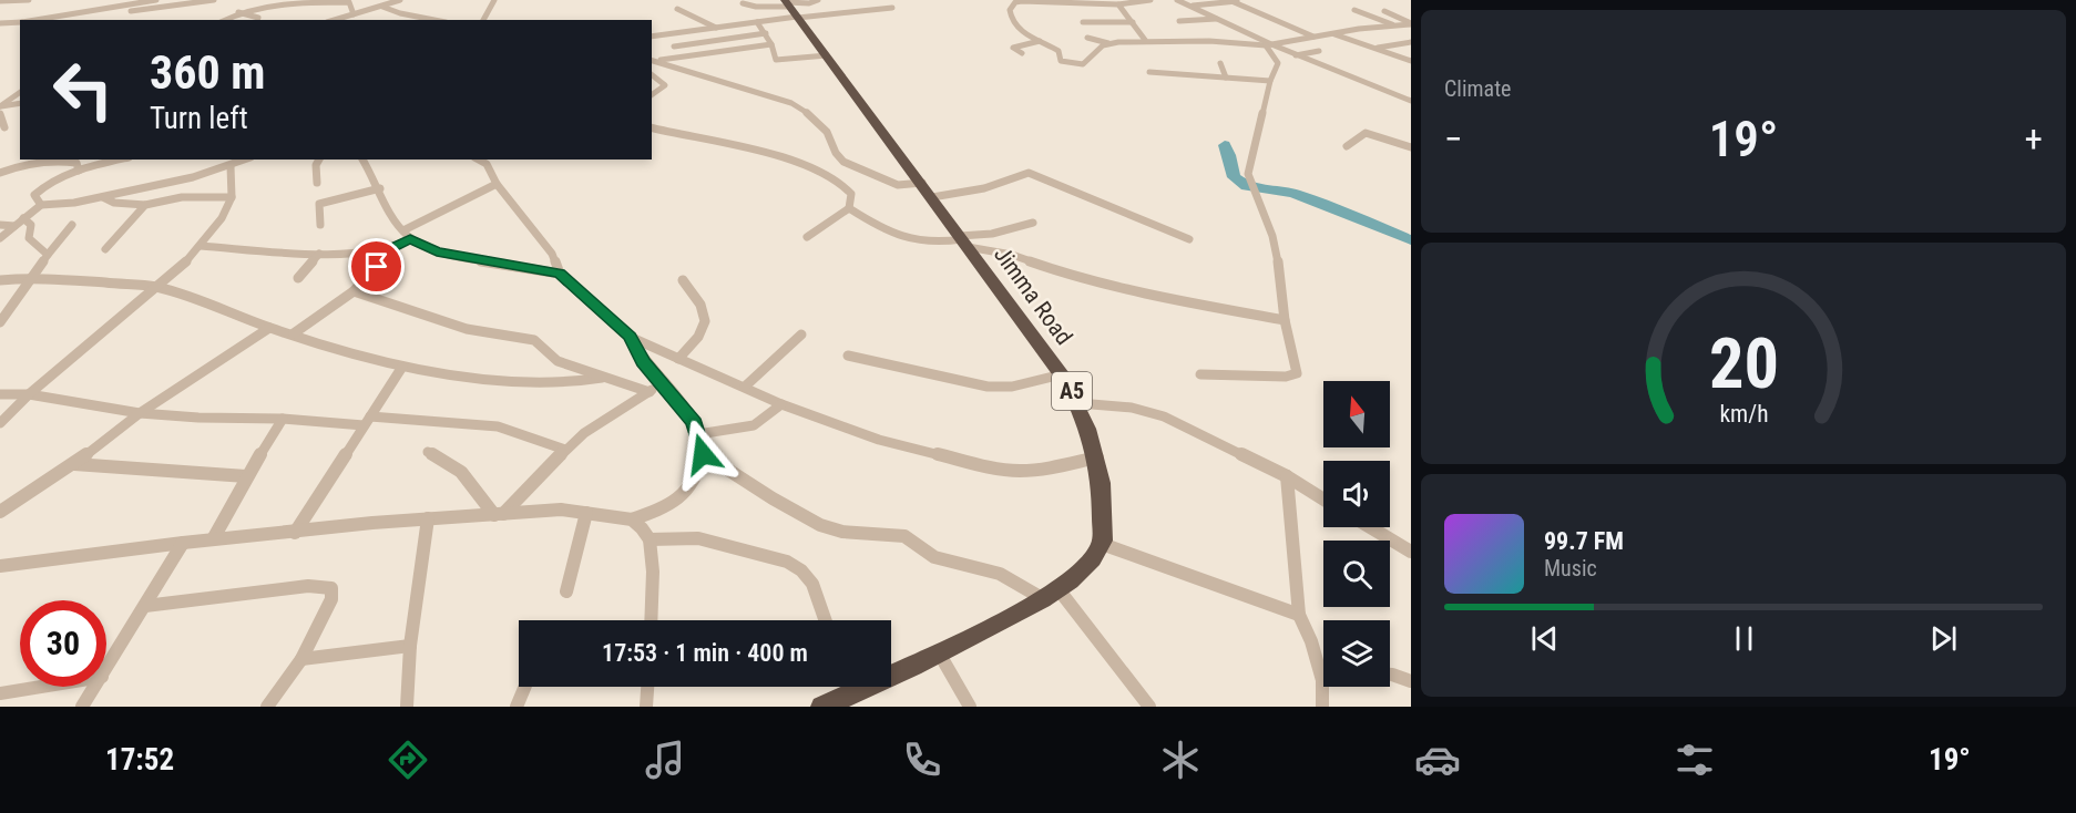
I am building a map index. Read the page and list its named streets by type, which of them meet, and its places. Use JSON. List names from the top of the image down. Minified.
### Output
{"streets":{"highway":["Jimma Road","A5"]},"north":"top","page":{"tile":"Climate","turn":["360 m","Turn left"],"heat":["−","19°","+"],"song":["99.7 FM","Music"],"limit":"30","trip":"17:53 · 1 min · 400 m","tabs":["17:52","19°"],"gauge":["20","km/h"]}}
